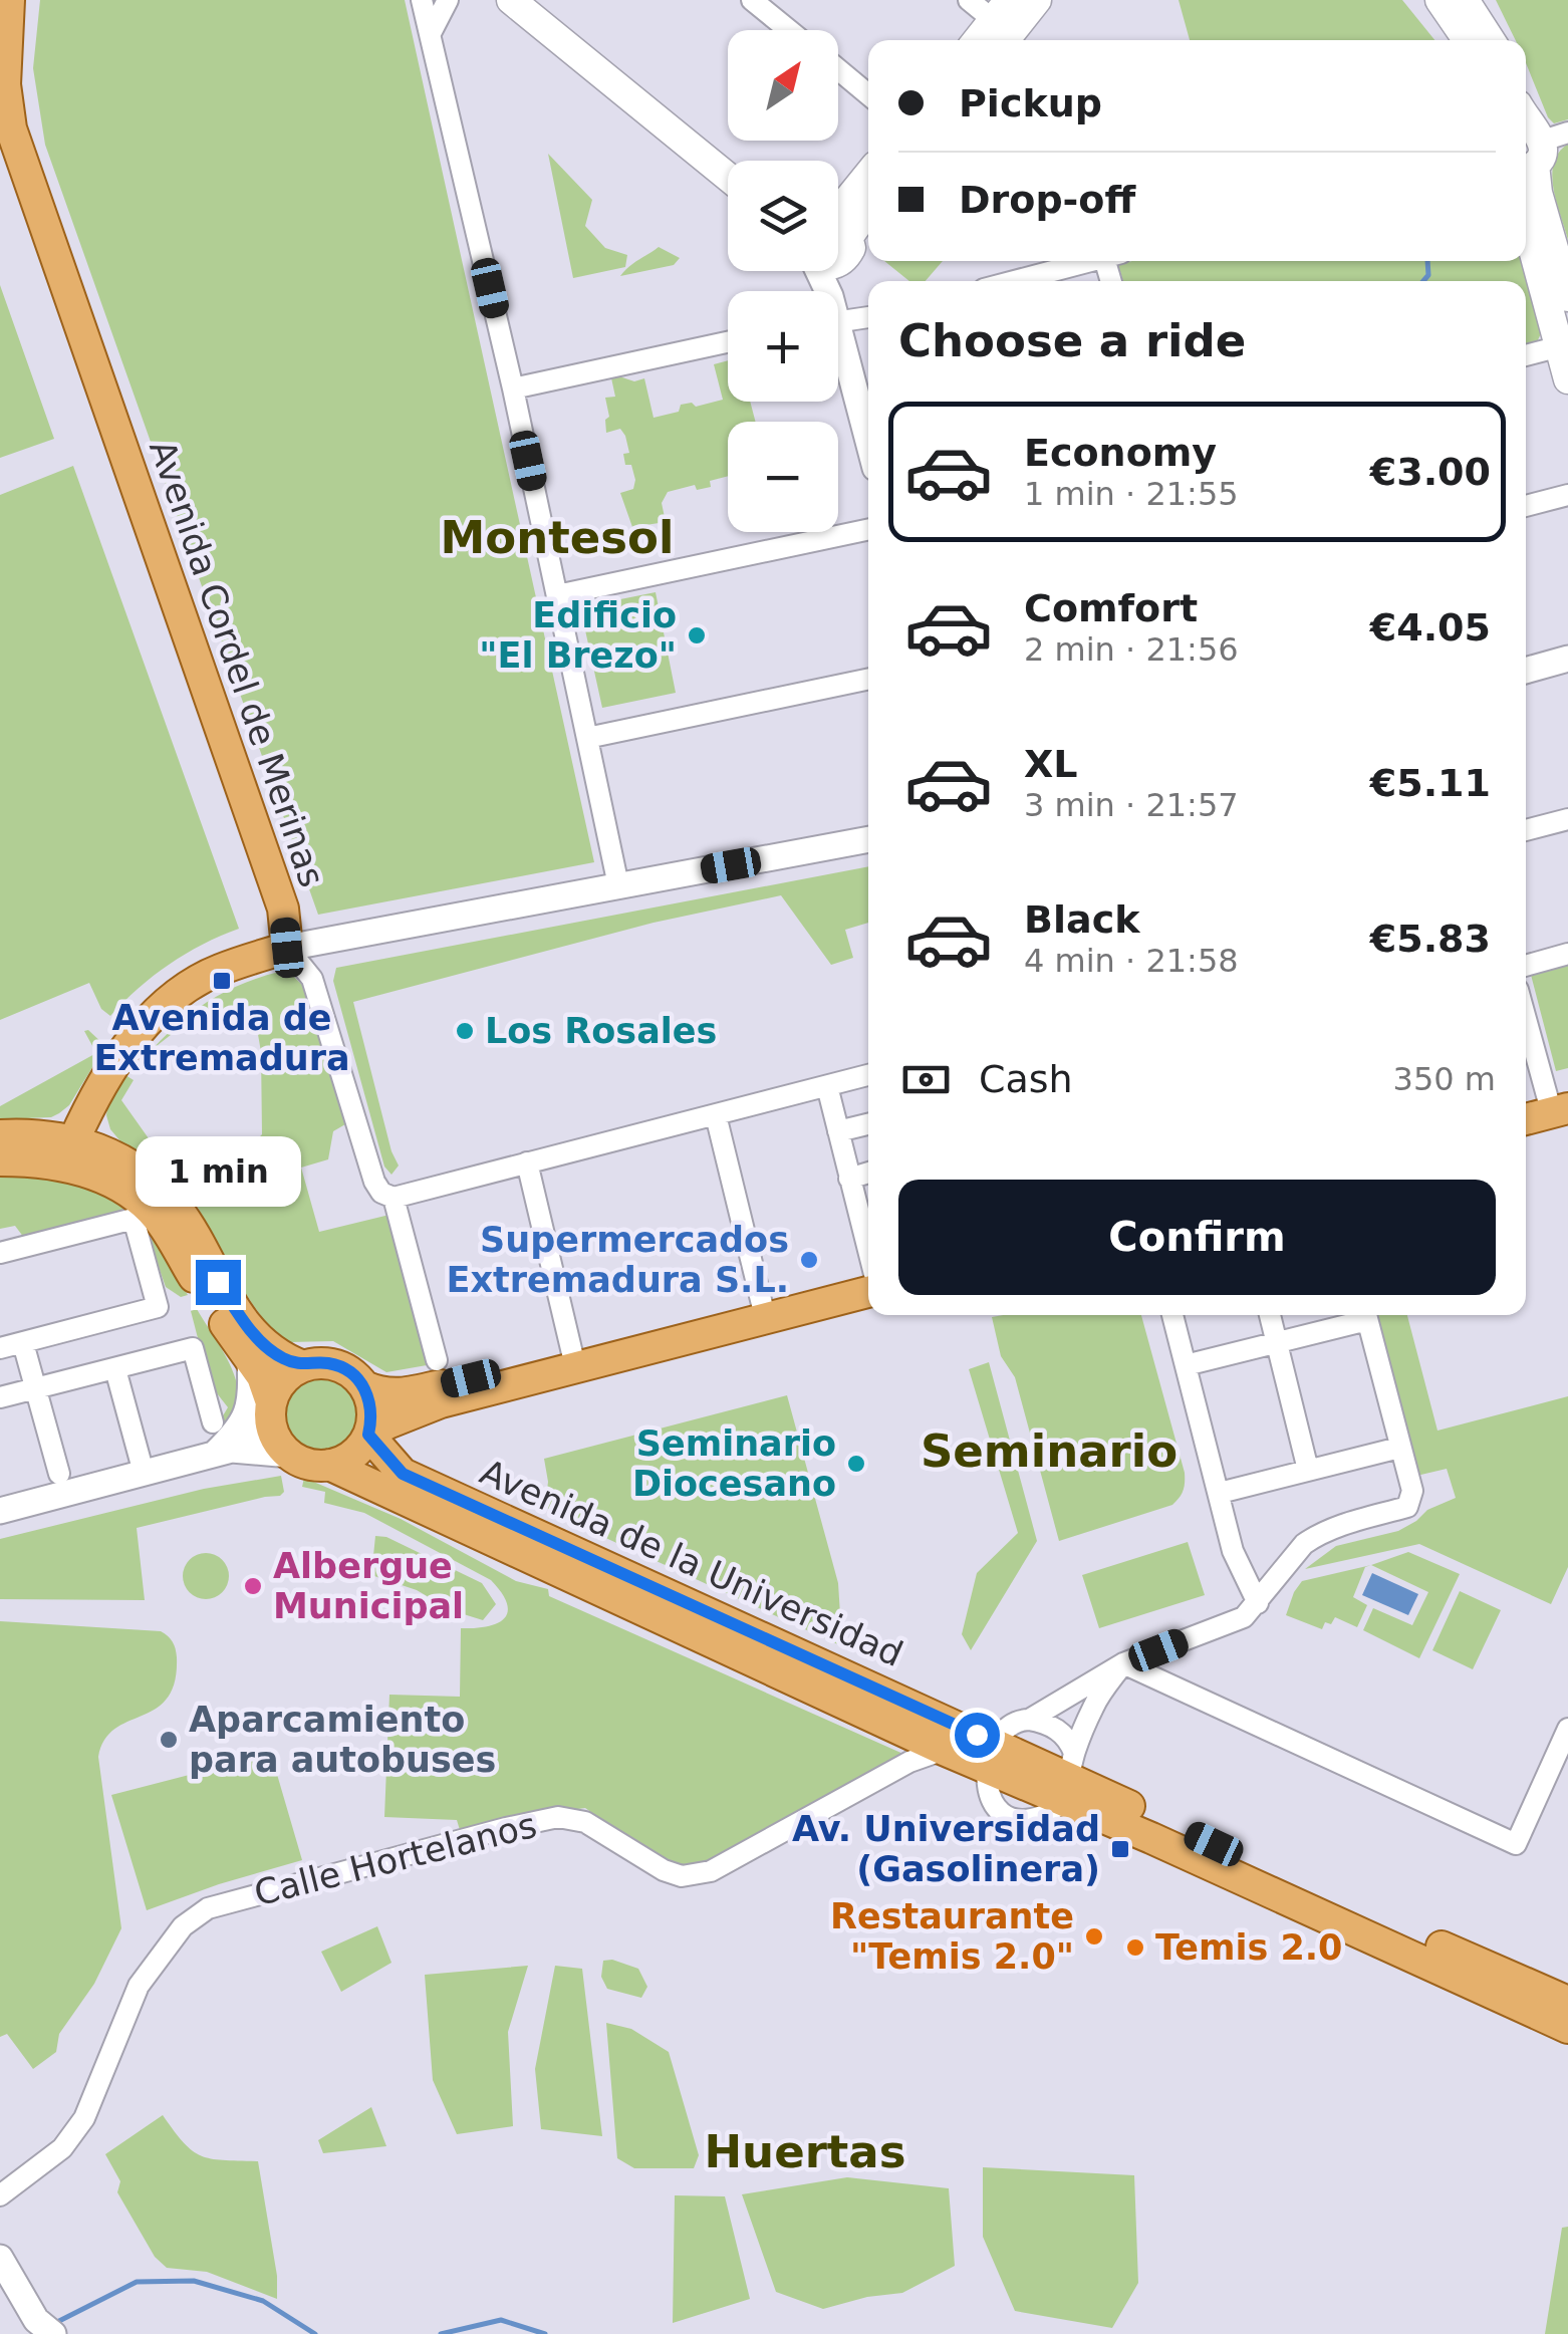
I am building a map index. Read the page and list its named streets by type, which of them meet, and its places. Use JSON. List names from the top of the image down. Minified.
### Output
{"streets":{"main road":["Avenida Cordel de Merinas","Avenida de la Universidad"],"street":["Calle Hortelanos"]},"crossings":[["Avenida de la Universidad","Calle Hortelanos"]],"districts":["Montesol","Seminario","Huertas"],"places":{"other":["Edificio \"El Brezo\"","Los Rosales","Supermercados Extremadura S.L.","Seminario Diocesano","Albergue Municipal","Aparcamiento para autobuses","Restaurante \"Temis 2.0\"","Temis 2.0"],"transit":["Avenida de Extremadura","Av. Universidad (Gasolinera)"]},"north":"top right","page":{"map_buttons":["+","−"],"banner":["Pickup","Drop-off"],"heading":"Choose a ride","list":[{"name":"Economy","note":"1 min · 21:55","value":"€3.00"},{"name":"Comfort","note":"2 min · 21:56","value":"€4.05"},{"name":"XL","note":"3 min · 21:57","value":"€5.11"},{"name":"Black","note":"4 min · 21:58","value":"€5.83"}],"pay":["Cash","350 m"],"bubble":"1 min","buttons":"Confirm"}}
